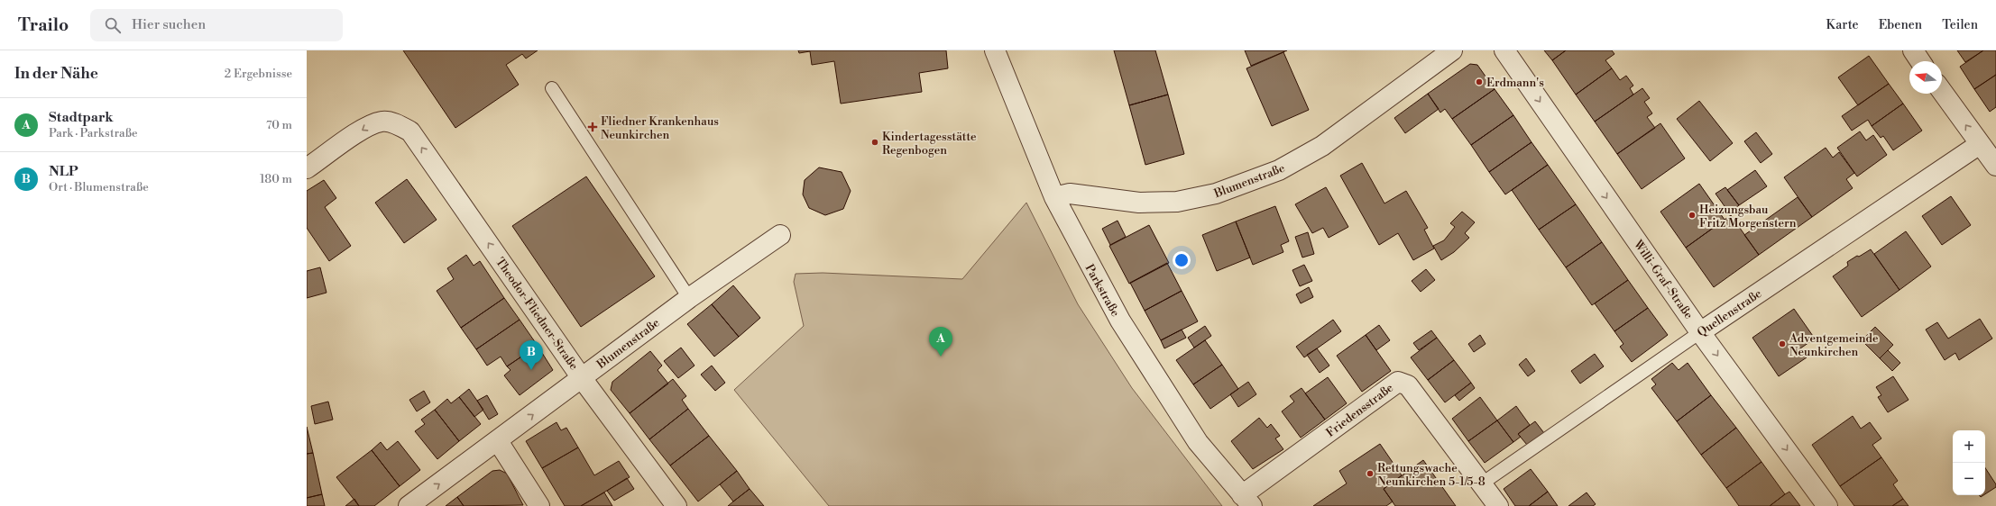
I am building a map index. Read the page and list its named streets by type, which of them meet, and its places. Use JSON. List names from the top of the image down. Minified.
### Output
{"streets":{"street":["Blumenstraße","Willi-Graf-Straße","Parkstraße","Quellenstraße","Theodor-Fliedner-Straße","Friedensstraße"]},"crossings":[["Blumenstraße","Parkstraße"],["Blumenstraße","Theodor-Fliedner-Straße"],["Willi-Graf-Straße","Quellenstraße"],["Parkstraße","Friedensstraße"],["Quellenstraße","Friedensstraße"]],"one_way":["Willi-Graf-Straße","Theodor-Fliedner-Straße"],"places":{"other":["Erdmann's","Kindertagesstätte Regenbogen","Heizungsbau Fritz Morgenstern","Adventgemeinde Neunkirchen","Rettungswache Neunkirchen 5-1/5-8"],"health":["Fliedner Krankenhaus Neunkirchen"]},"north":"left","page":{"header":"Trailo","search":"Hier suchen","nav":["Karte","Ebenen","Teilen"],"heading":["In der Nähe","2 Ergebnisse"],"list":[{"mark":"A","name":"Stadtpark","note":"Park · Parkstraße","value":"70 m"},{"mark":"B","name":"NLP","note":"Ort · Blumenstraße","value":"180 m"}],"pins":["A","B"],"map_buttons":["+","−"]}}
